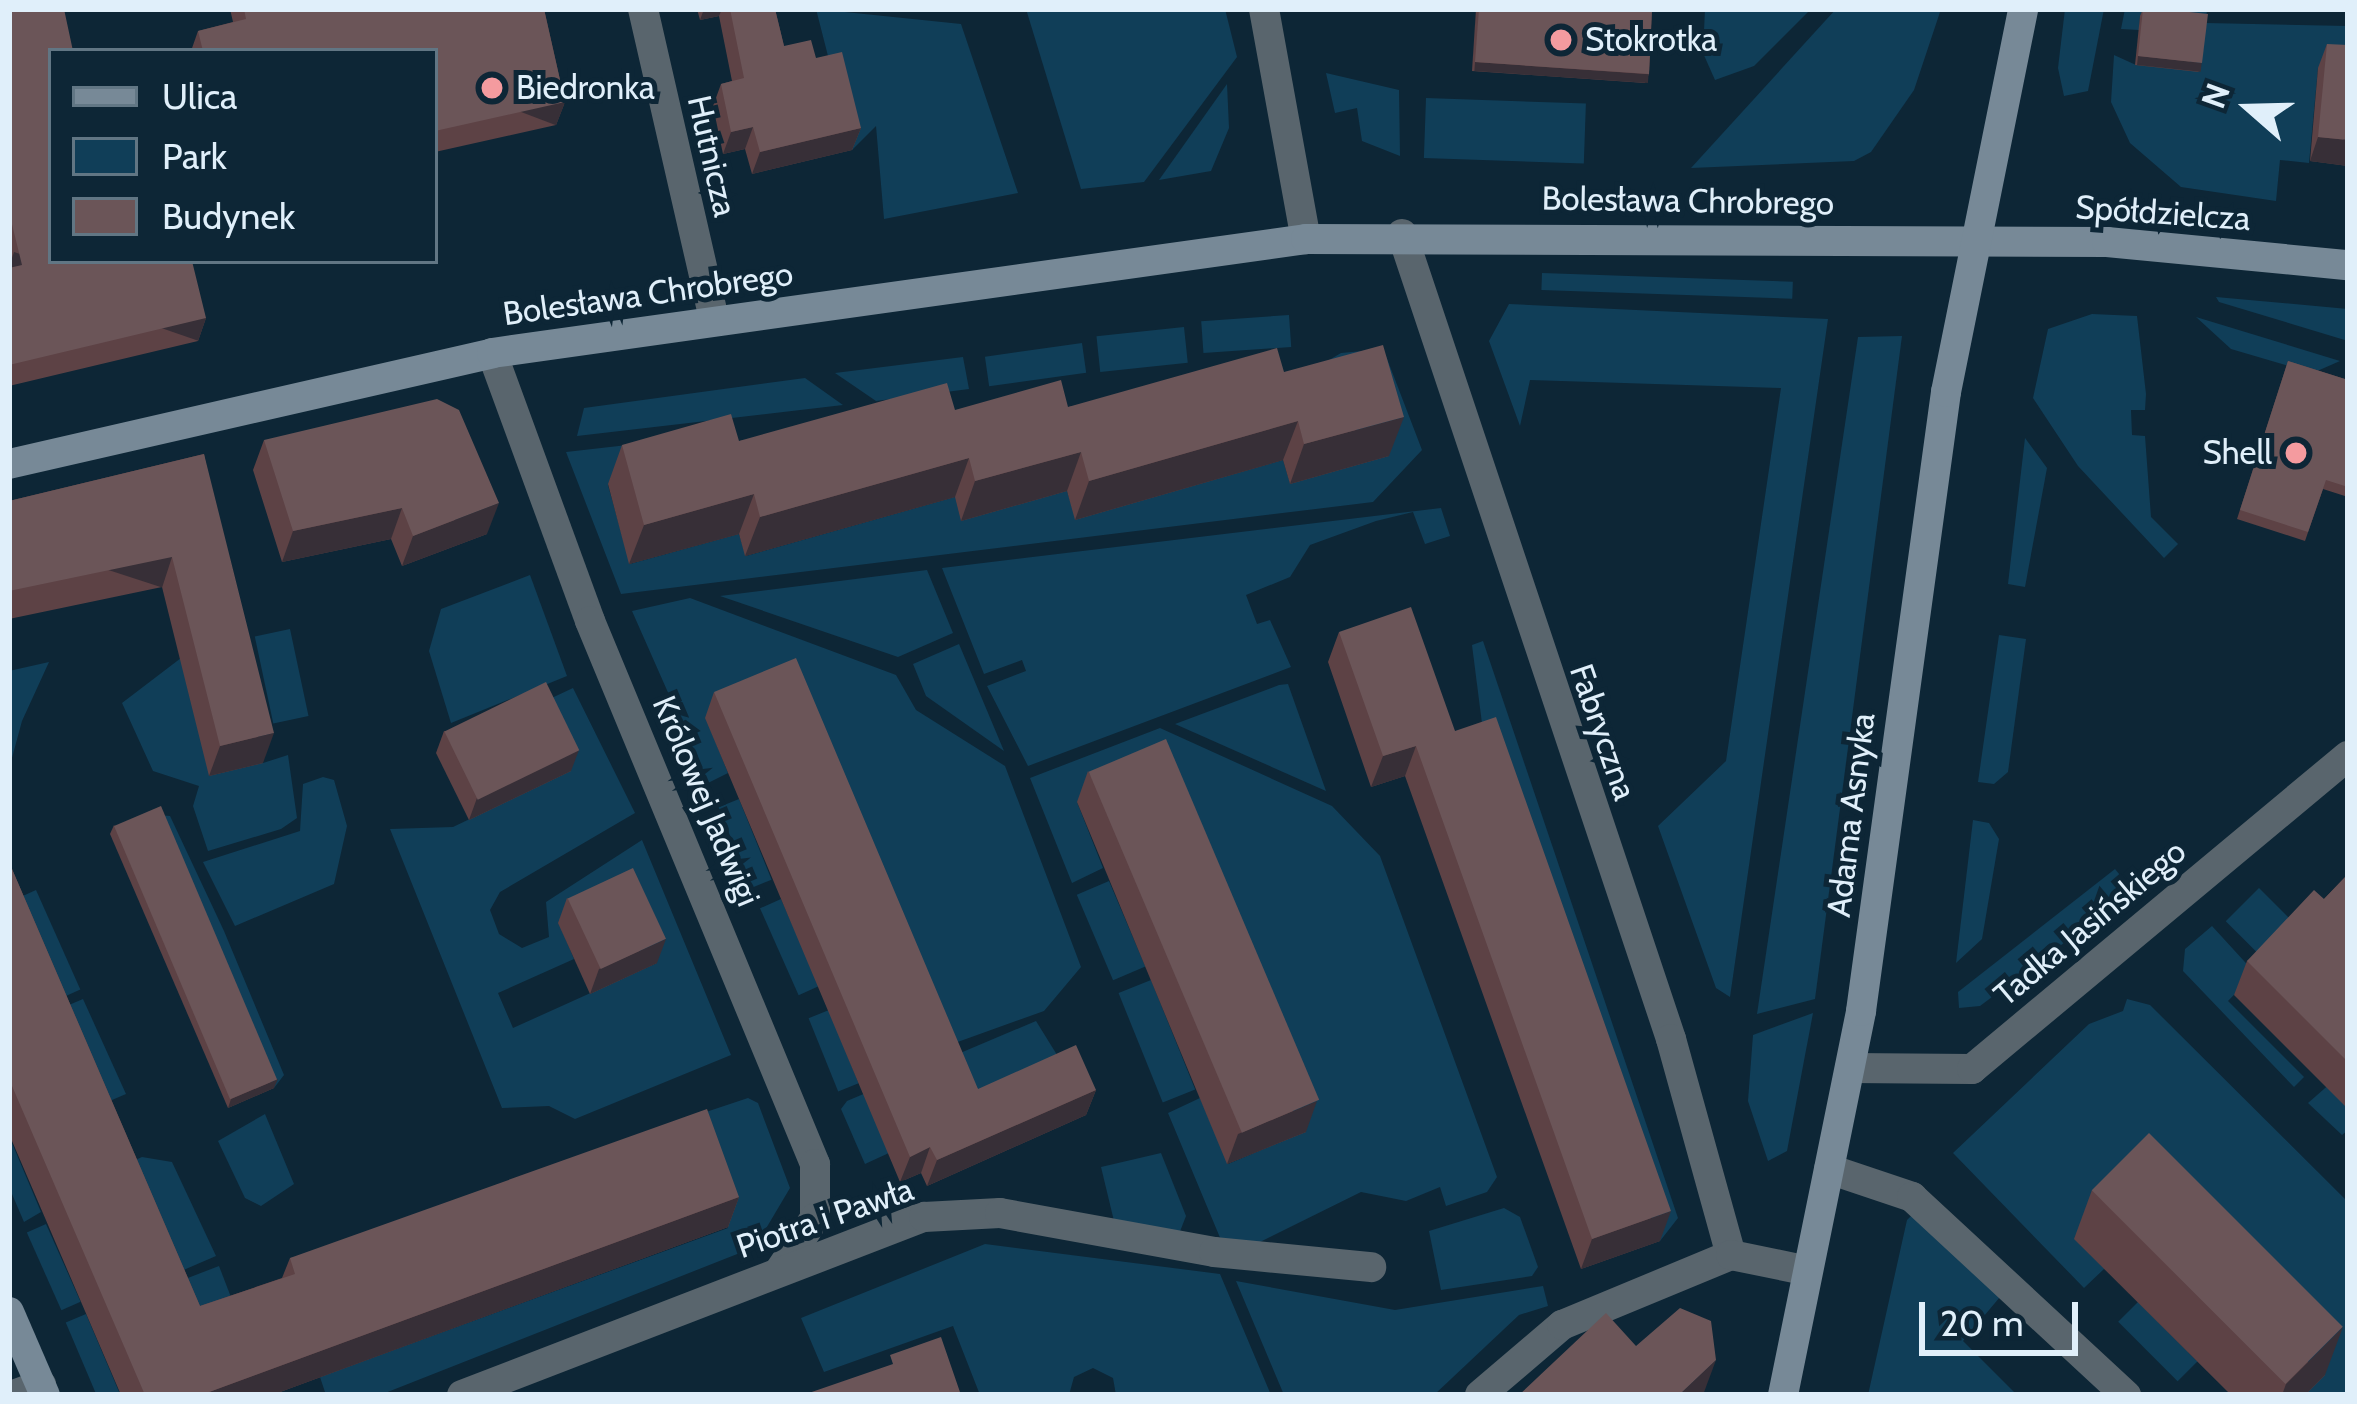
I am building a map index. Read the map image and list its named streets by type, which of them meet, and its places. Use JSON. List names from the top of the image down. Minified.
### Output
{"streets":{"street":["Hutnicza","Bolesława Chrobrego","Spółdzielcza","Fabryczna","Królowej Jadwigi","Adama Asnyka","Tadka Jasińskiego","Piotra i Pawła"]},"crossings":[["Hutnicza","Bolesława Chrobrego"],["Bolesława Chrobrego","Spółdzielcza"],["Bolesława Chrobrego","Fabryczna"],["Bolesława Chrobrego","Królowej Jadwigi"],["Bolesława Chrobrego","Adama Asnyka"],["Spółdzielcza","Adama Asnyka"],["Królowej Jadwigi","Piotra i Pawła"],["Adama Asnyka","Tadka Jasińskiego"]],"places":["Stokrotka","Biedronka","Shell"],"legend":["Ulica","Park","Budynek"],"scale_bar":"20 m","north":"left"}
